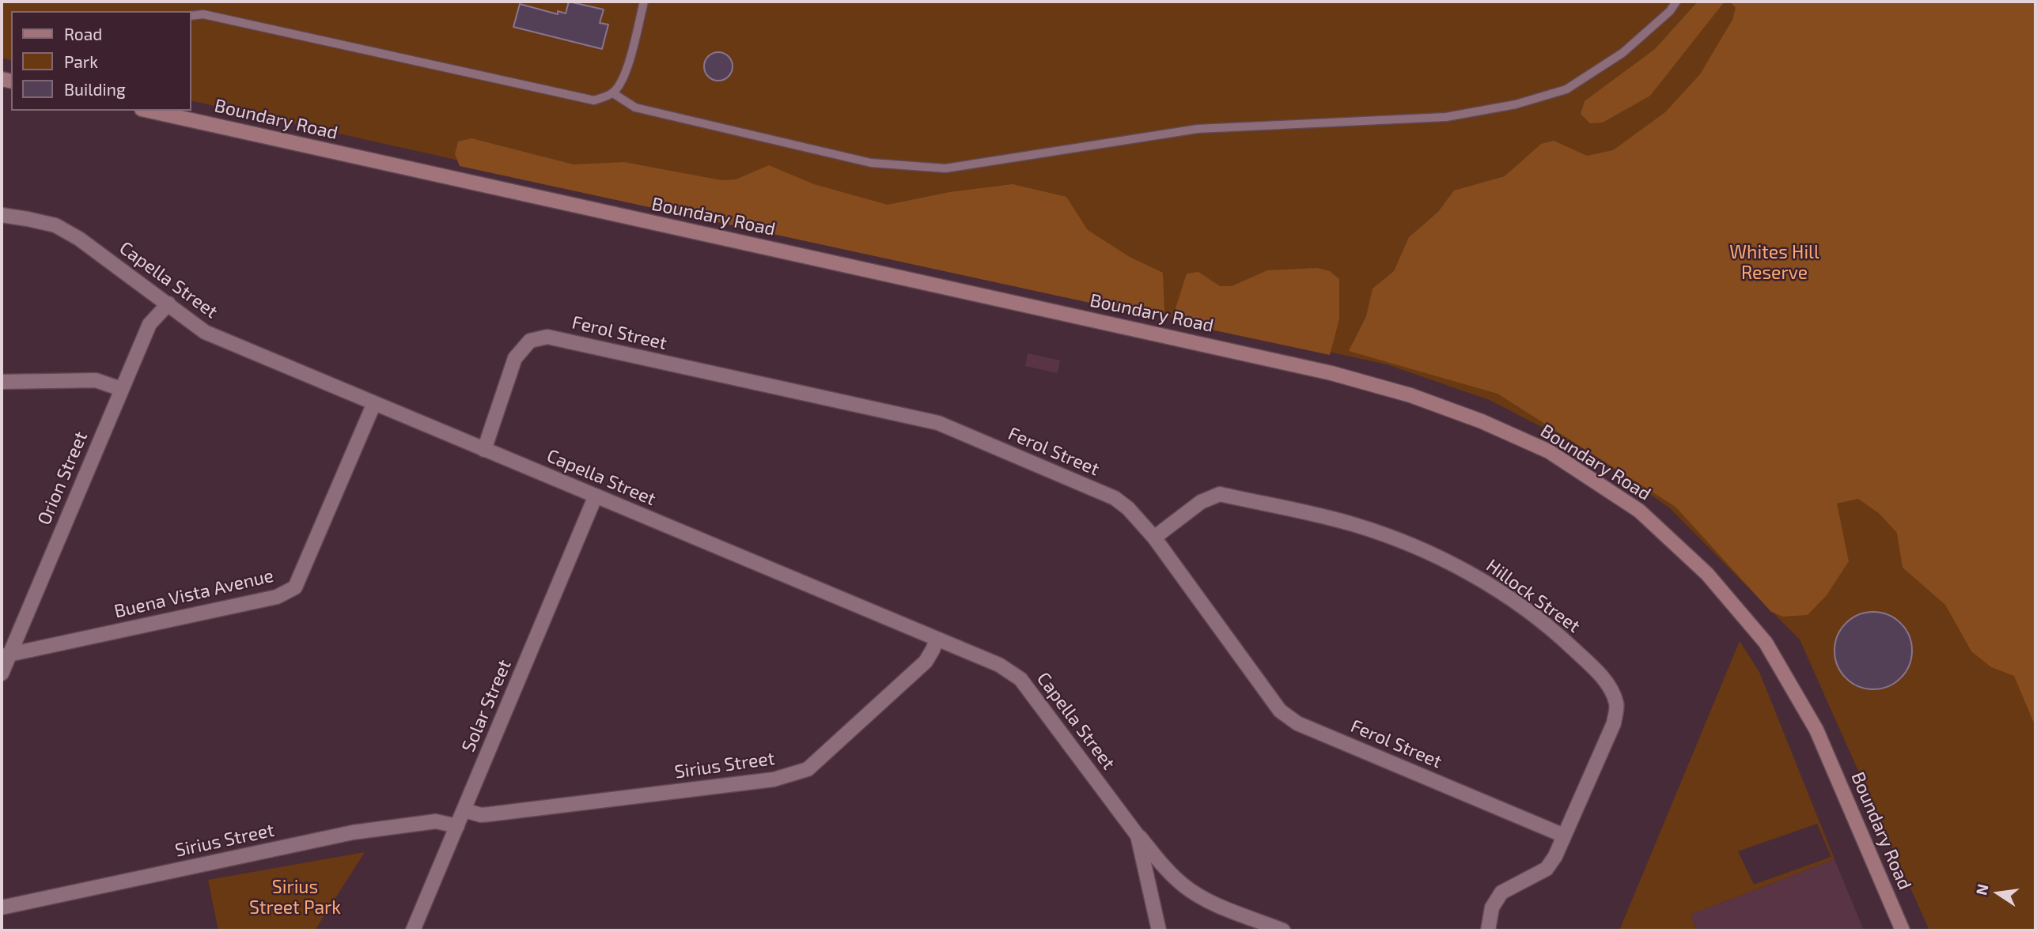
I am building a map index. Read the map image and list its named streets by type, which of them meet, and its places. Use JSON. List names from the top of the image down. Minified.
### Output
{"streets":{"main road":["Boundary Road"],"street":["Capella Street","Ferol Street","Orion Street","Buena Vista Avenue","Hillock Street","Solar Street","Sirius Street"]},"crossings":[["Capella Street","Ferol Street"],["Capella Street","Orion Street"],["Capella Street","Buena Vista Avenue"],["Capella Street","Solar Street"],["Capella Street","Sirius Street"],["Ferol Street","Hillock Street"],["Orion Street","Buena Vista Avenue"],["Solar Street","Sirius Street"]],"parks":["Whites Hill Reserve","Sirius Street Park"],"legend":["Road","Park","Building"],"north":"left"}
